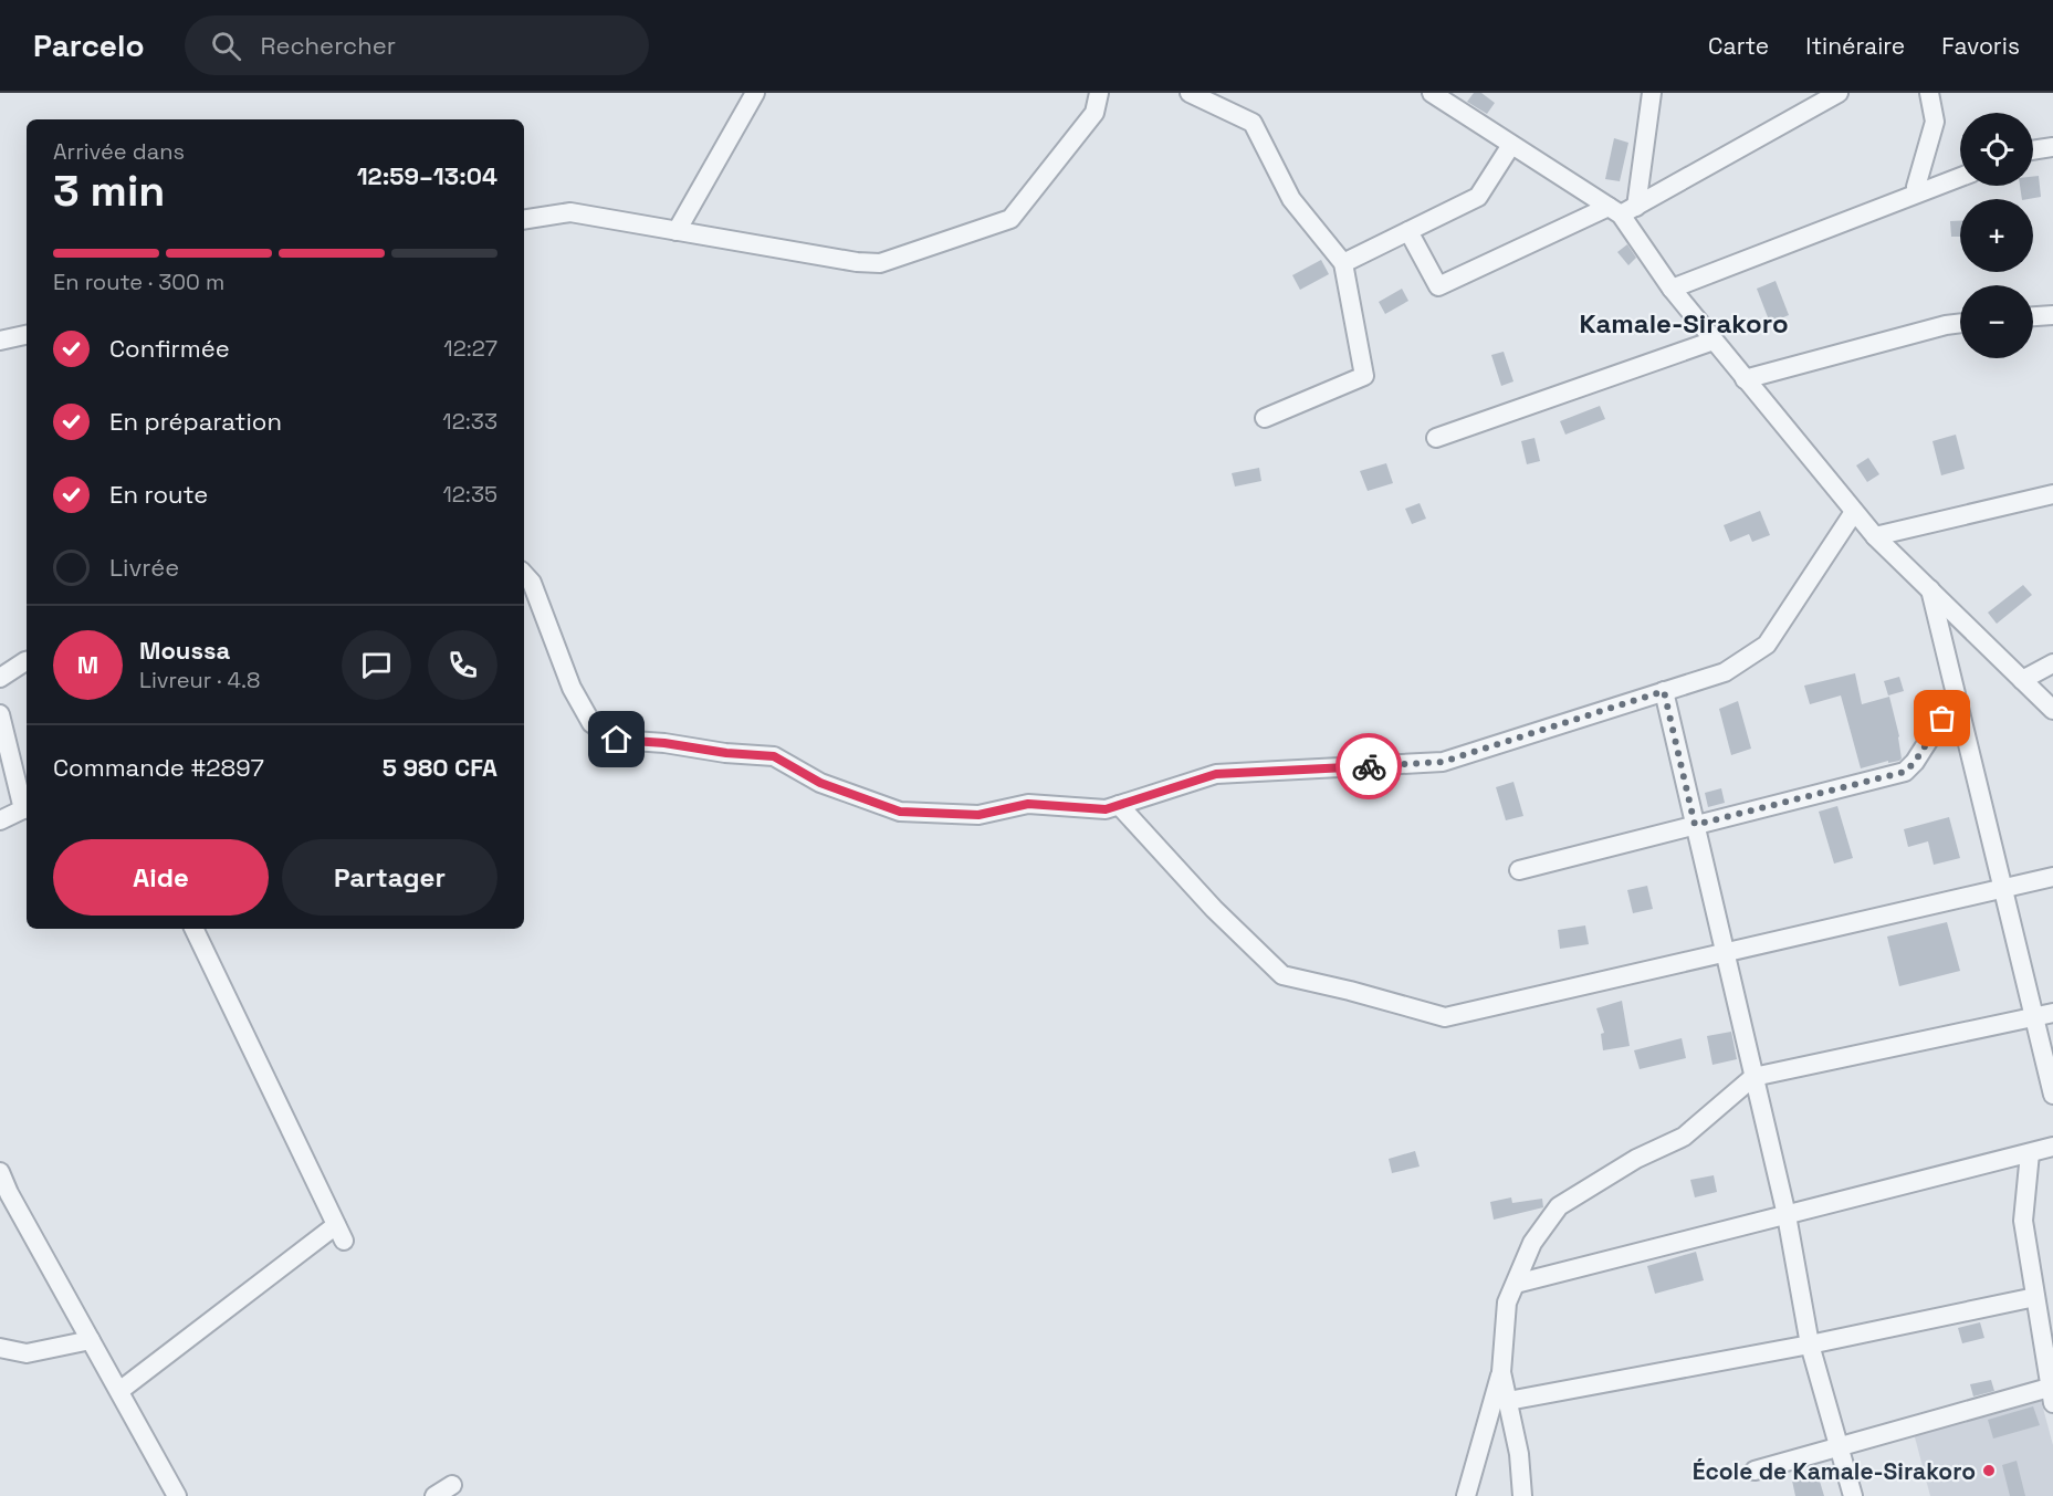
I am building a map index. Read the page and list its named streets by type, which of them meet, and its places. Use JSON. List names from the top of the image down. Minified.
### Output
{"districts":["Kamale-Sirakoro"],"places":["École de Kamale-Sirakoro"],"page":{"header":"Parcelo","search":"Rechercher","nav":["Carte","Itinéraire","Favoris"],"map_buttons":["+","−"],"heading":["3 min","Arrivée dans","12:59–13:04"],"panel":["Moussa","Livreur · 4.8","Commande #2897","5 980 CFA"],"bar":"En route · 300 m","list":[["Confirmée","12:27"],["En préparation","12:33"],["En route","12:35"],"Livrée"],"round":"M","buttons":["Aide","Partager"]}}
